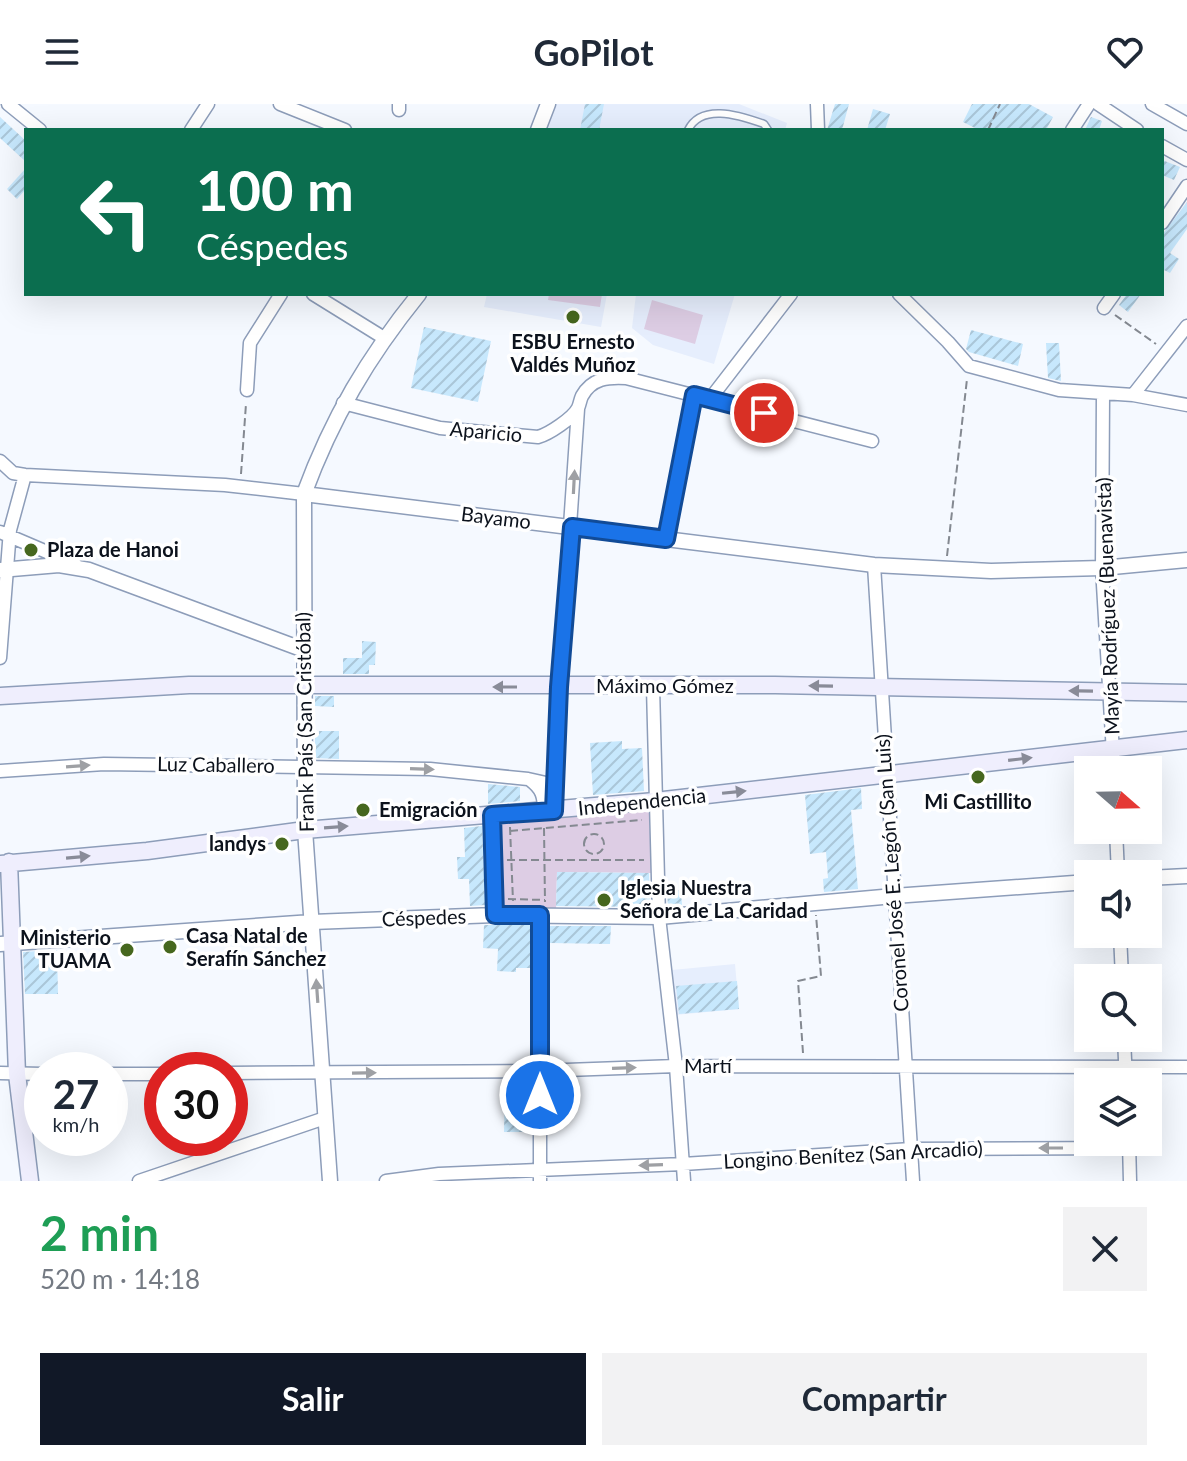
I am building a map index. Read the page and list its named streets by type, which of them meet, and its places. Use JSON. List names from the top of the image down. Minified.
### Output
{"streets":{"main road":["Máximo Gómez","Independencia"],"street":["Aparicio","Bayamo","Mayía Rodríguez (Buenavista)","Frank País (San Cristóbal)","Luz Caballero","Coronel José E. Legón (San Luis)","Céspedes","Martí","Longino Benítez (San Arcadio)"]},"crossings":[["Aparicio","Frank País (San Cristóbal)"],["Bayamo","Mayía Rodríguez (Buenavista)"],["Bayamo","Frank País (San Cristóbal)"],["Bayamo","Coronel José E. Legón (San Luis)"],["Mayía Rodríguez (Buenavista)","Máximo Gómez"],["Mayía Rodríguez (Buenavista)","Independencia"],["Máximo Gómez","Frank País (San Cristóbal)"],["Máximo Gómez","Coronel José E. Legón (San Luis)"],["Frank País (San Cristóbal)","Luz Caballero"],["Frank País (San Cristóbal)","Independencia"],["Frank País (San Cristóbal)","Céspedes"],["Frank País (San Cristóbal)","Martí"],["Independencia","Coronel José E. Legón (San Luis)"],["Coronel José E. Legón (San Luis)","Céspedes"],["Coronel José E. Legón (San Luis)","Martí"],["Coronel José E. Legón (San Luis)","Longino Benítez (San Arcadio)"]],"one_way":["Máximo Gómez","Luz Caballero","Independencia","Martí","Longino Benítez (San Arcadio)"],"places":["ESBU Ernesto Valdés Muñoz","Plaza de Hanoi","Mi Castillito","Emigración","landys","Iglesia Nuestra Señora de La Caridad","Casa Natal de Serafín Sánchez","Ministerio TUAMA"],"north":"right","page":{"header":"GoPilot","turn":["100 m","Céspedes"],"speed":"27 km/h","limit":"30","heading":["2 min","520 m · 14:18"],"buttons":["Salir","Compartir"]}}
